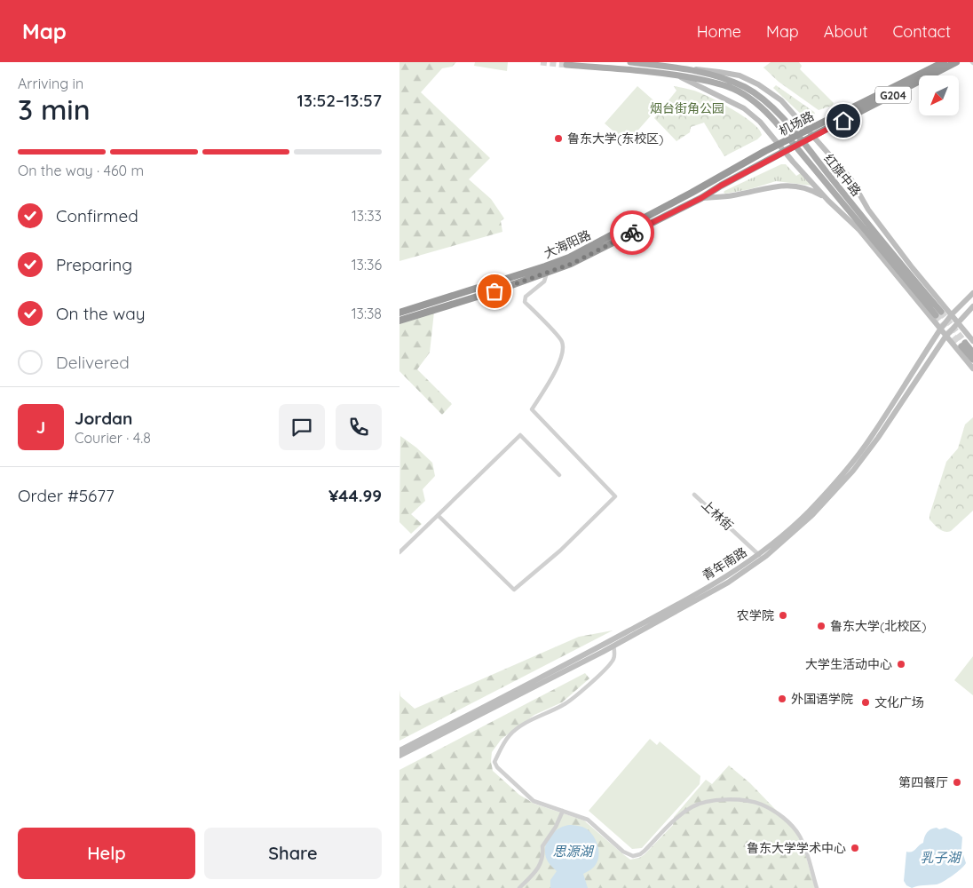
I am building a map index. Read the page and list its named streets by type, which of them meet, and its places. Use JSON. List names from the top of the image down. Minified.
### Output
{"streets":{"highway":["G204","机场路","大海阳路"],"main road":["红旗中路","青年南路"],"street":["上林街"]},"crossings":[["机场路","大海阳路"],["上林街","青年南路"]],"water":["思源湖","乳子湖"],"parks":["烟台街角公园"],"places":["鲁东大学(东校区)","农学院","鲁东大学(北校区)","大学生活动中心","外国语学院","文化广场","第四餐厅","鲁东大学学术中心"],"north":"bottom left","page":{"header":"Map","nav":["Home","Map","About","Contact"],"heading":["3 min","Arriving in","13:52–13:57"],"panel":["Jordan","Courier · 4.8","Order #5677","¥44.99"],"bar":"On the way · 460 m","list":[["Confirmed","13:33"],["Preparing","13:36"],["On the way","13:38"],"Delivered"],"round":"J","buttons":["Help","Share"]}}
